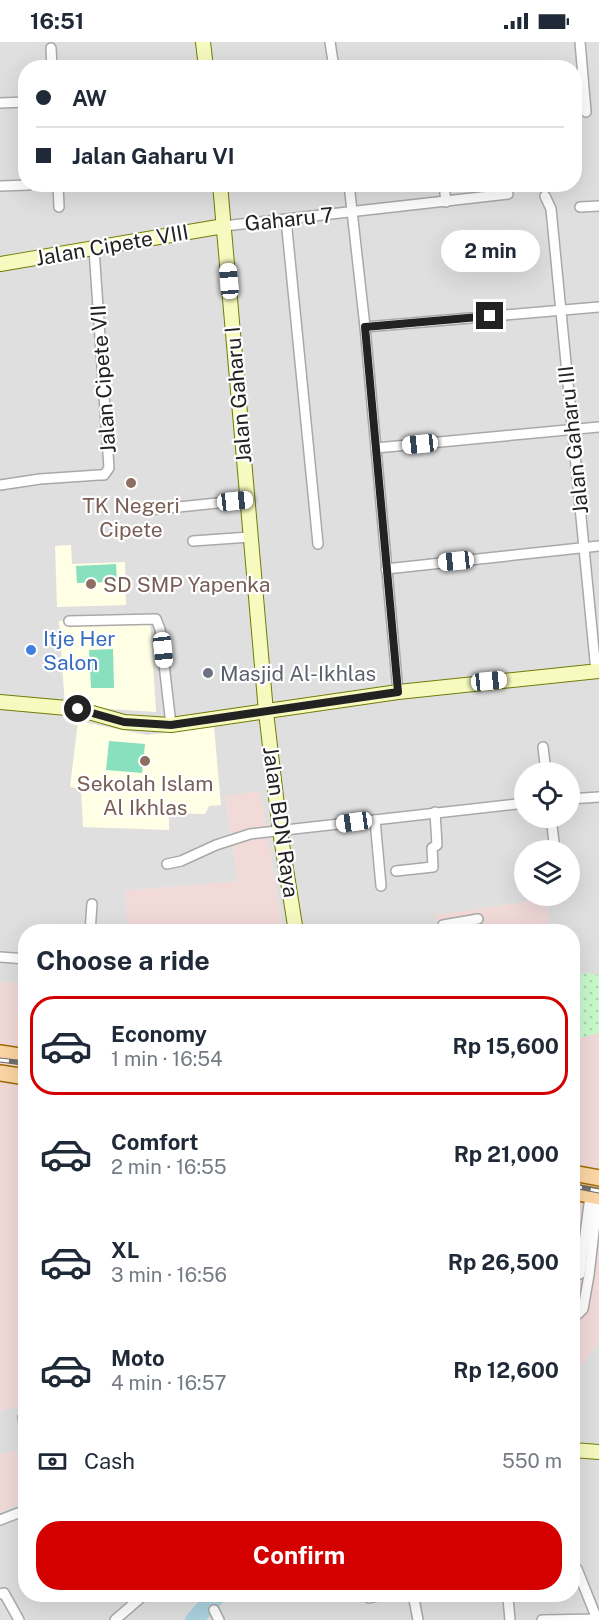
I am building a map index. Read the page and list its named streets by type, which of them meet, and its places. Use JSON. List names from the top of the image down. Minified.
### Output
{"streets":{"street":["Gaharu 7","Jalan Cipete VIII","Jalan Cipete VII","Jalan Gaharu I","Jalan Gaharu III","Jalan BDN Raya"]},"crossings":[["Gaharu 7","Jalan Cipete VIII"],["Gaharu 7","Jalan Gaharu I"],["Jalan Cipete VIII","Jalan Cipete VII"],["Jalan Cipete VIII","Jalan Gaharu I"],["Jalan Gaharu I","Jalan BDN Raya"]],"places":["TK Negeri Cipete","SD SMP Yapenka","Itje Her Salon","Masjid Al-Ikhlas","Sekolah Islam Al Ikhlas"],"page":{"status":"16:51","banner":["AW","Jalan Gaharu VI"],"bubble":"2 min","heading":"Choose a ride","list":[{"name":"Economy","note":"1 min · 16:54","value":"Rp 15,600"},{"name":"Comfort","note":"2 min · 16:55","value":"Rp 21,000"},{"name":"XL","note":"3 min · 16:56","value":"Rp 26,500"},{"name":"Moto","note":"4 min · 16:57","value":"Rp 12,600"}],"pay":["Cash","550 m"],"buttons":"Confirm"}}
